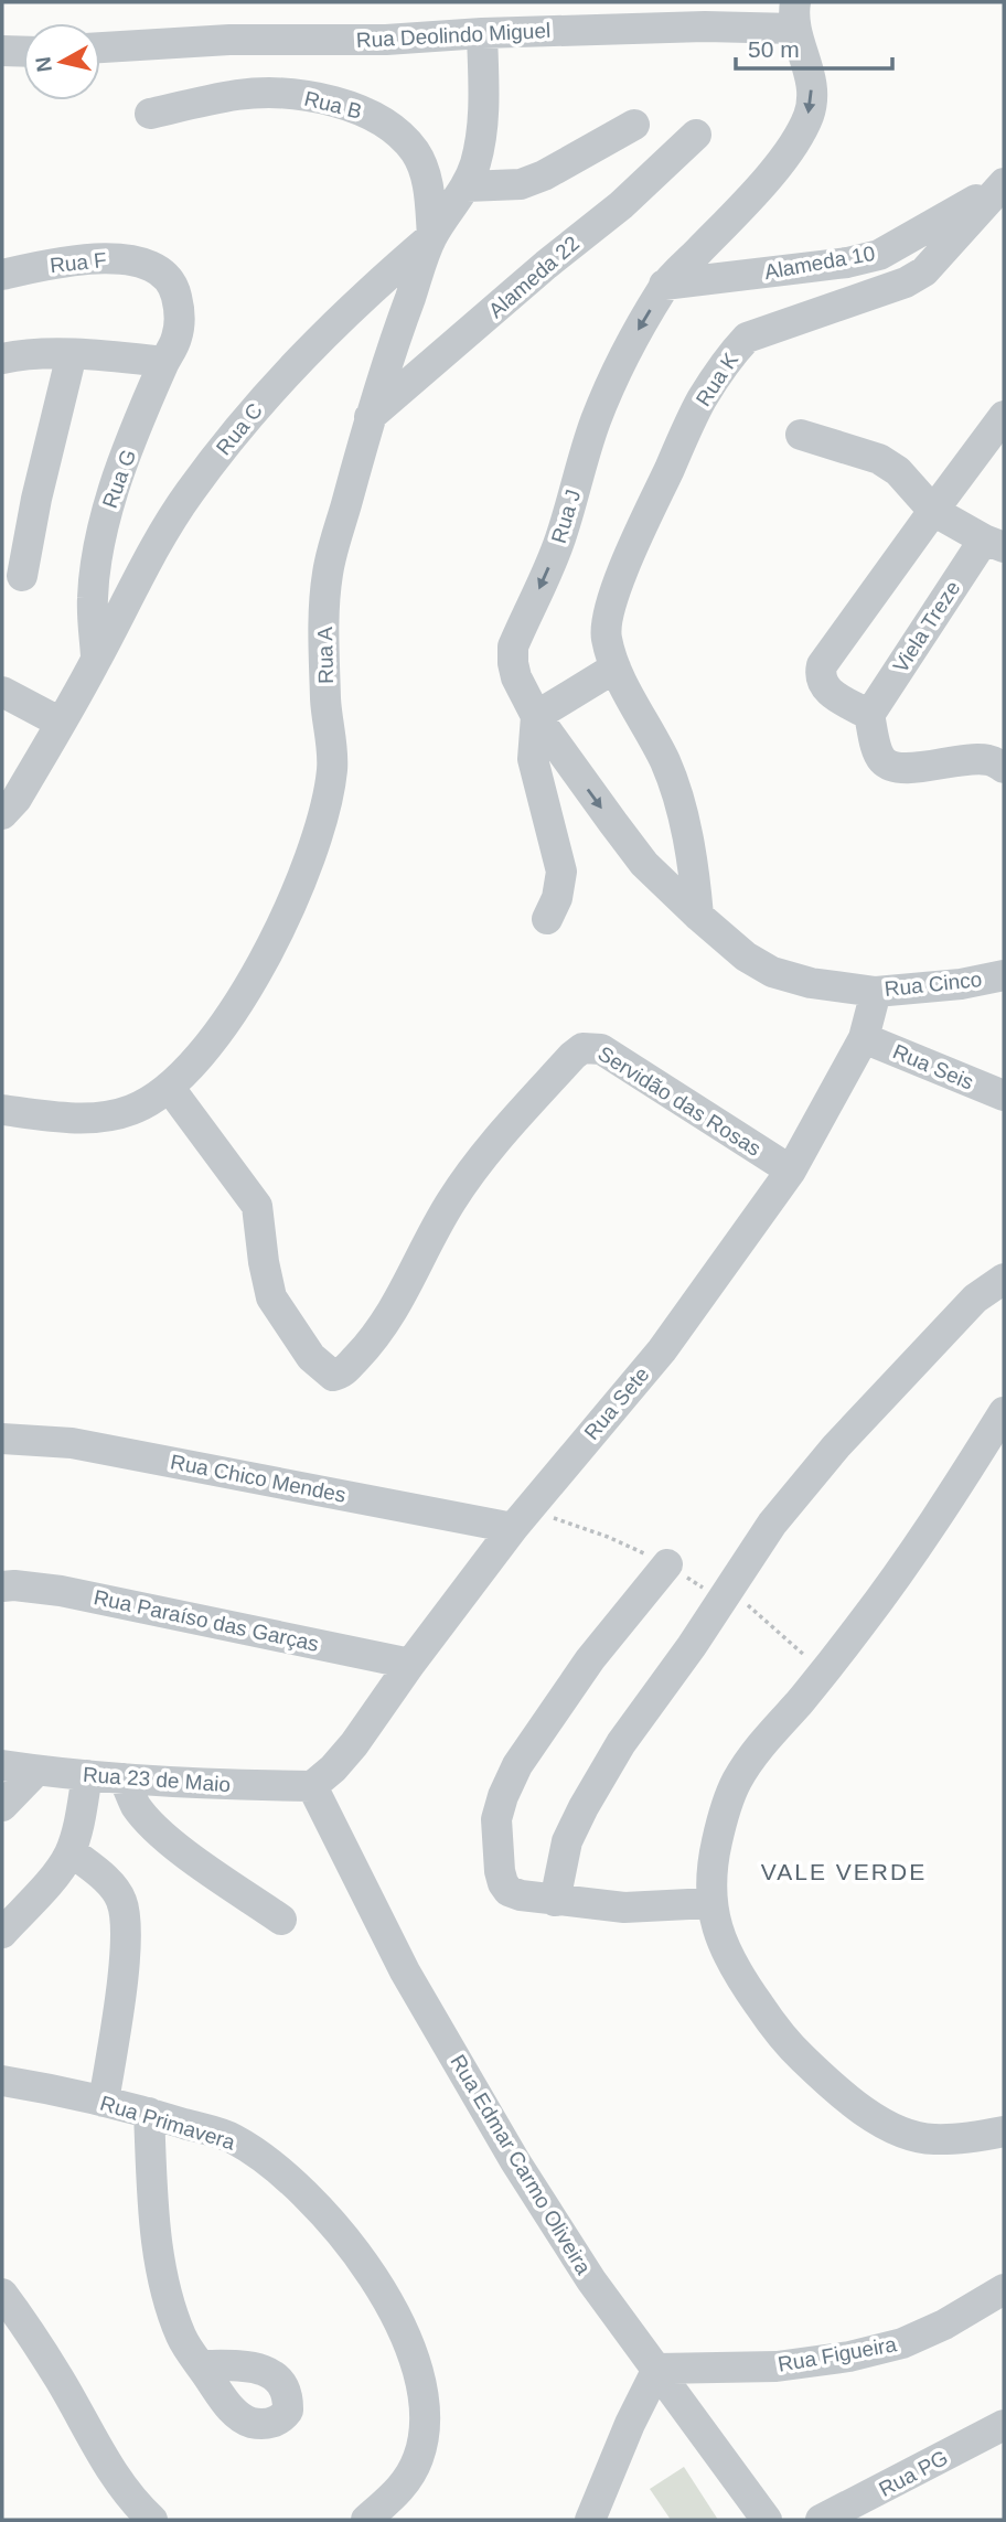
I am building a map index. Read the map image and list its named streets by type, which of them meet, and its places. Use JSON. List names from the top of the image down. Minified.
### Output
{"streets":{"street":["Rua Deolindo Miguel","Rua B","Rua F","Alameda 10","Alameda 22","Rua K","Rua C","Rua G","Rua J","Viela Treze","Rua A","Rua Cinco","Rua Seis","Servidão das Rosas","Rua Sete","Rua Chico Mendes","Rua Paraíso das Garças","Rua 23 de Maio","Rua Primavera","Rua Edmar Carmo Oliveira","Rua Figueira","Rua PG"]},"crossings":[["Rua Deolindo Miguel","Rua J"],["Rua Deolindo Miguel","Rua A"],["Rua B","Rua C"],["Rua B","Rua A"],["Rua F","Rua G"],["Alameda 10","Rua K"],["Alameda 10","Rua J"],["Alameda 22","Rua A"],["Rua K","Rua J"],["Rua C","Rua G"],["Rua C","Rua A"],["Rua J","Rua Cinco"],["Rua A","Servidão das Rosas"],["Rua Cinco","Rua Sete"],["Rua Seis","Rua Sete"],["Servidão das Rosas","Rua Sete"],["Rua Sete","Rua Chico Mendes"],["Rua Sete","Rua Paraíso das Garças"],["Rua Sete","Rua 23 de Maio"],["Rua Sete","Rua Edmar Carmo Oliveira"],["Rua 23 de Maio","Rua Edmar Carmo Oliveira"],["Rua Edmar Carmo Oliveira","Rua Figueira"]],"one_way":["Rua J"],"districts":["VALE VERDE"],"scale_bar":"50 m","north":"left"}
